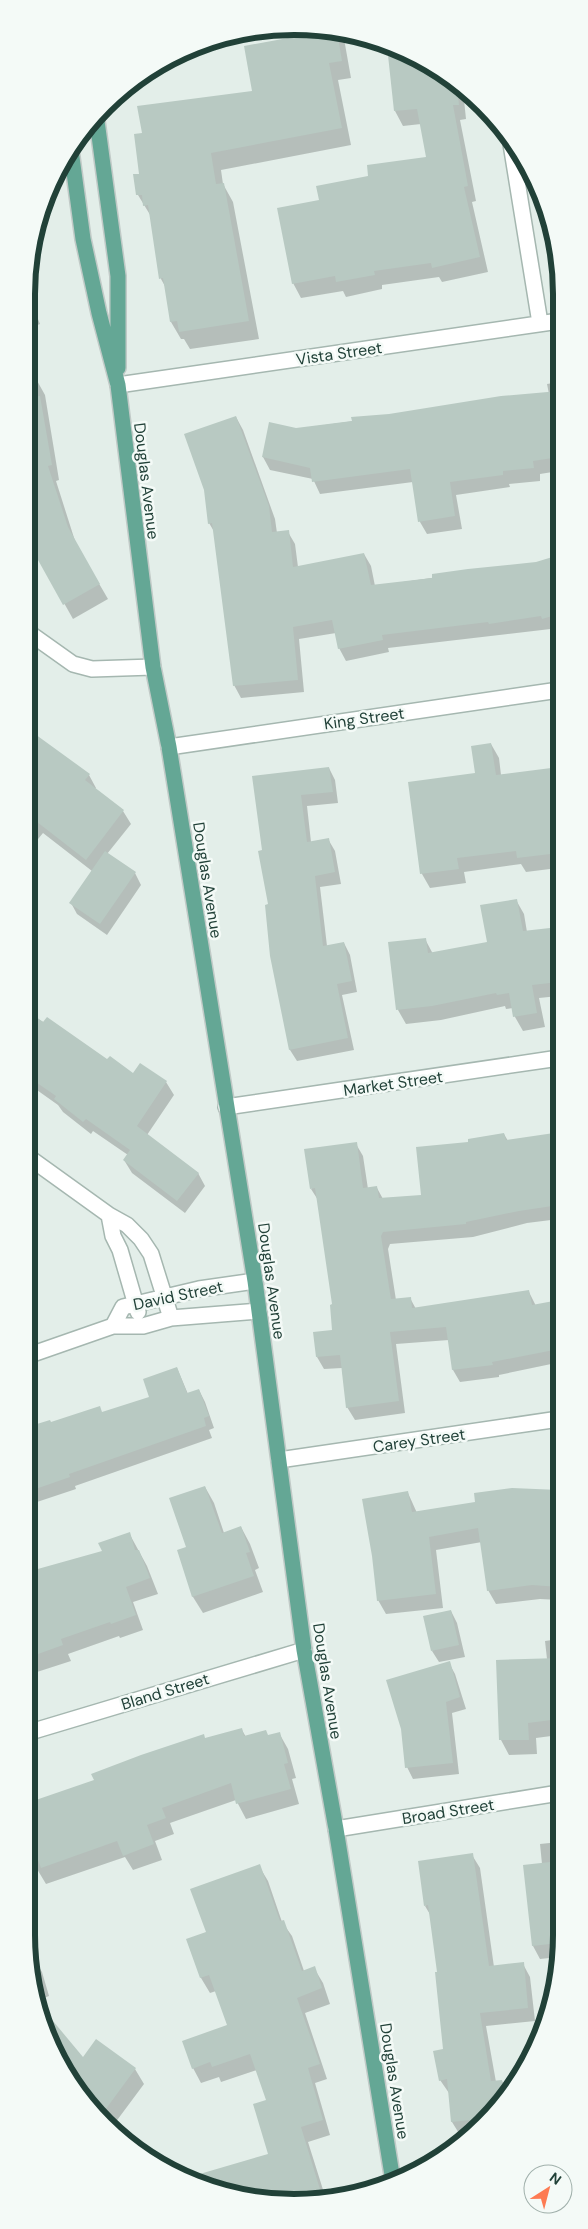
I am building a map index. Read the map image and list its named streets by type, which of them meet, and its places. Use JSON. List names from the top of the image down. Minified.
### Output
{"streets":{"main road":["Douglas Avenue"],"street":["Vista Street","King Street","Market Street","David Street","Carey Street","Bland Street","Broad Street"]},"crossings":[["Vista Street","Douglas Avenue"],["Douglas Avenue","King Street"],["Douglas Avenue","Market Street"],["Douglas Avenue","David Street"],["Douglas Avenue","Carey Street"],["Douglas Avenue","Bland Street"],["Douglas Avenue","Broad Street"]],"north":"top right"}
